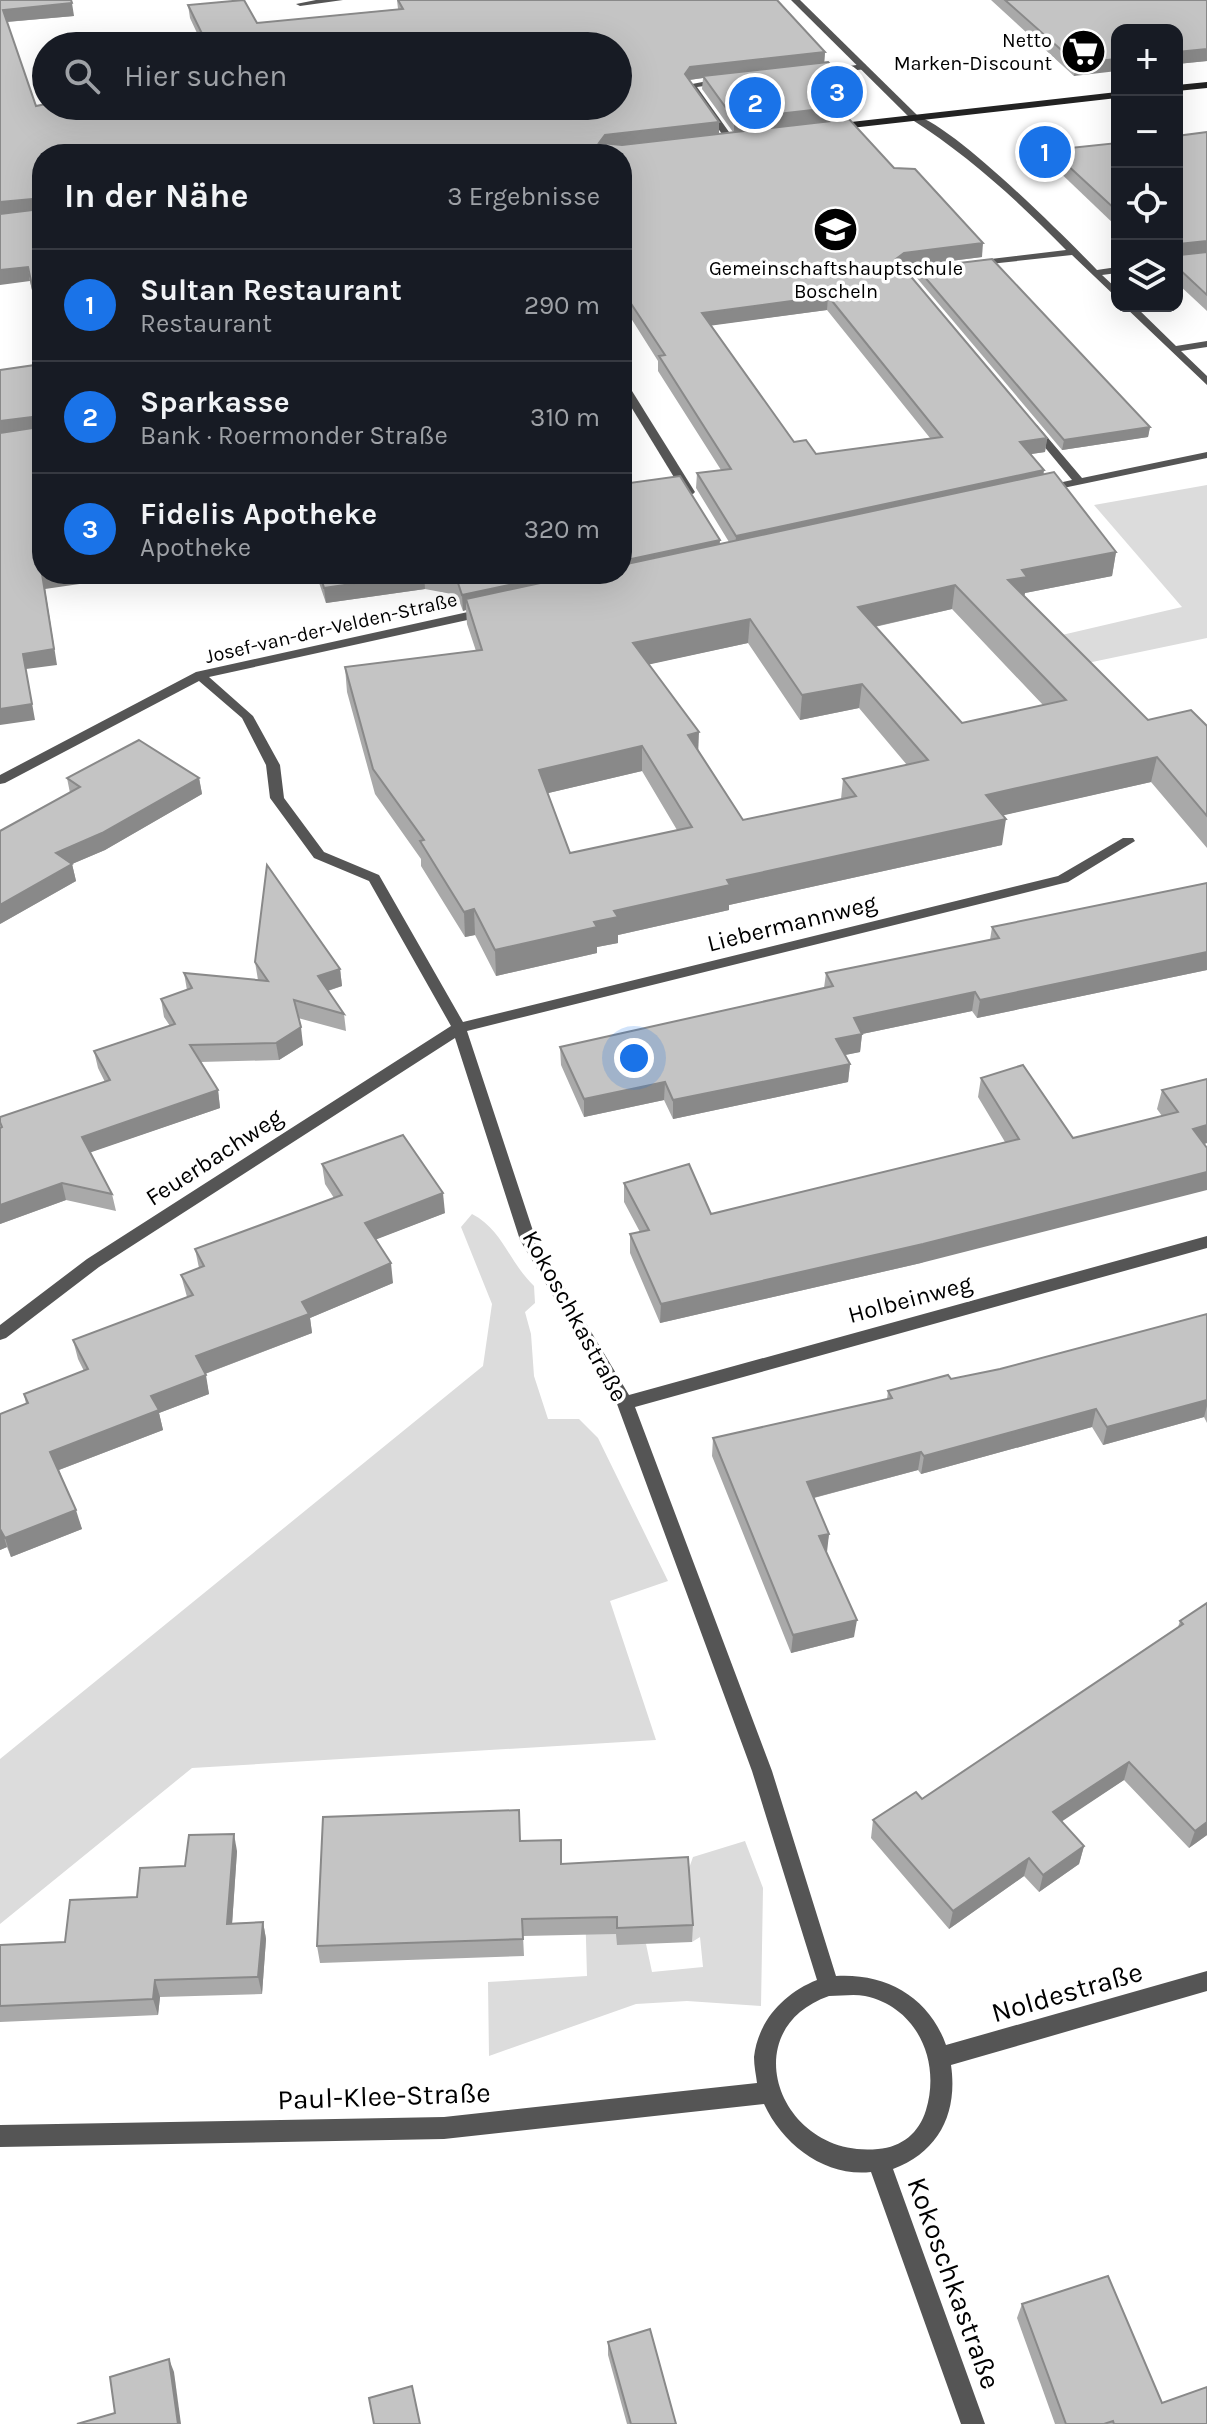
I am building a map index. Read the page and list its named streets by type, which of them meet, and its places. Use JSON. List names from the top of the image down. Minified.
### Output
{"streets":{"street":["Josef-van-der-Velden-Straße","Liebermannweg","Feuerbachweg","Holbeinweg","Kokoschkastraße","Noldestraße","Paul-Klee-Straße"]},"crossings":[["Josef-van-der-Velden-Straße","Kokoschkastraße"],["Liebermannweg","Feuerbachweg"],["Liebermannweg","Kokoschkastraße"],["Feuerbachweg","Kokoschkastraße"],["Holbeinweg","Kokoschkastraße"],["Kokoschkastraße","Noldestraße"],["Kokoschkastraße","Paul-Klee-Straße"],["Noldestraße","Paul-Klee-Straße"]],"places":{"supermarket":["Netto Marken-Discount"],"school or university":["Gemeinschaftshauptschule Boscheln"]},"page":{"map_buttons":["+","−"],"search":"Hier suchen","pins":["3","2","1"],"heading":["In der Nähe","3 Ergebnisse"],"list":[{"mark":"1","name":"Sultan Restaurant","note":"Restaurant","value":"290 m"},{"mark":"2","name":"Sparkasse","note":"Bank · Roermonder Straße","value":"310 m"},{"mark":"3","name":"Fidelis Apotheke","note":"Apotheke","value":"320 m"}]}}
